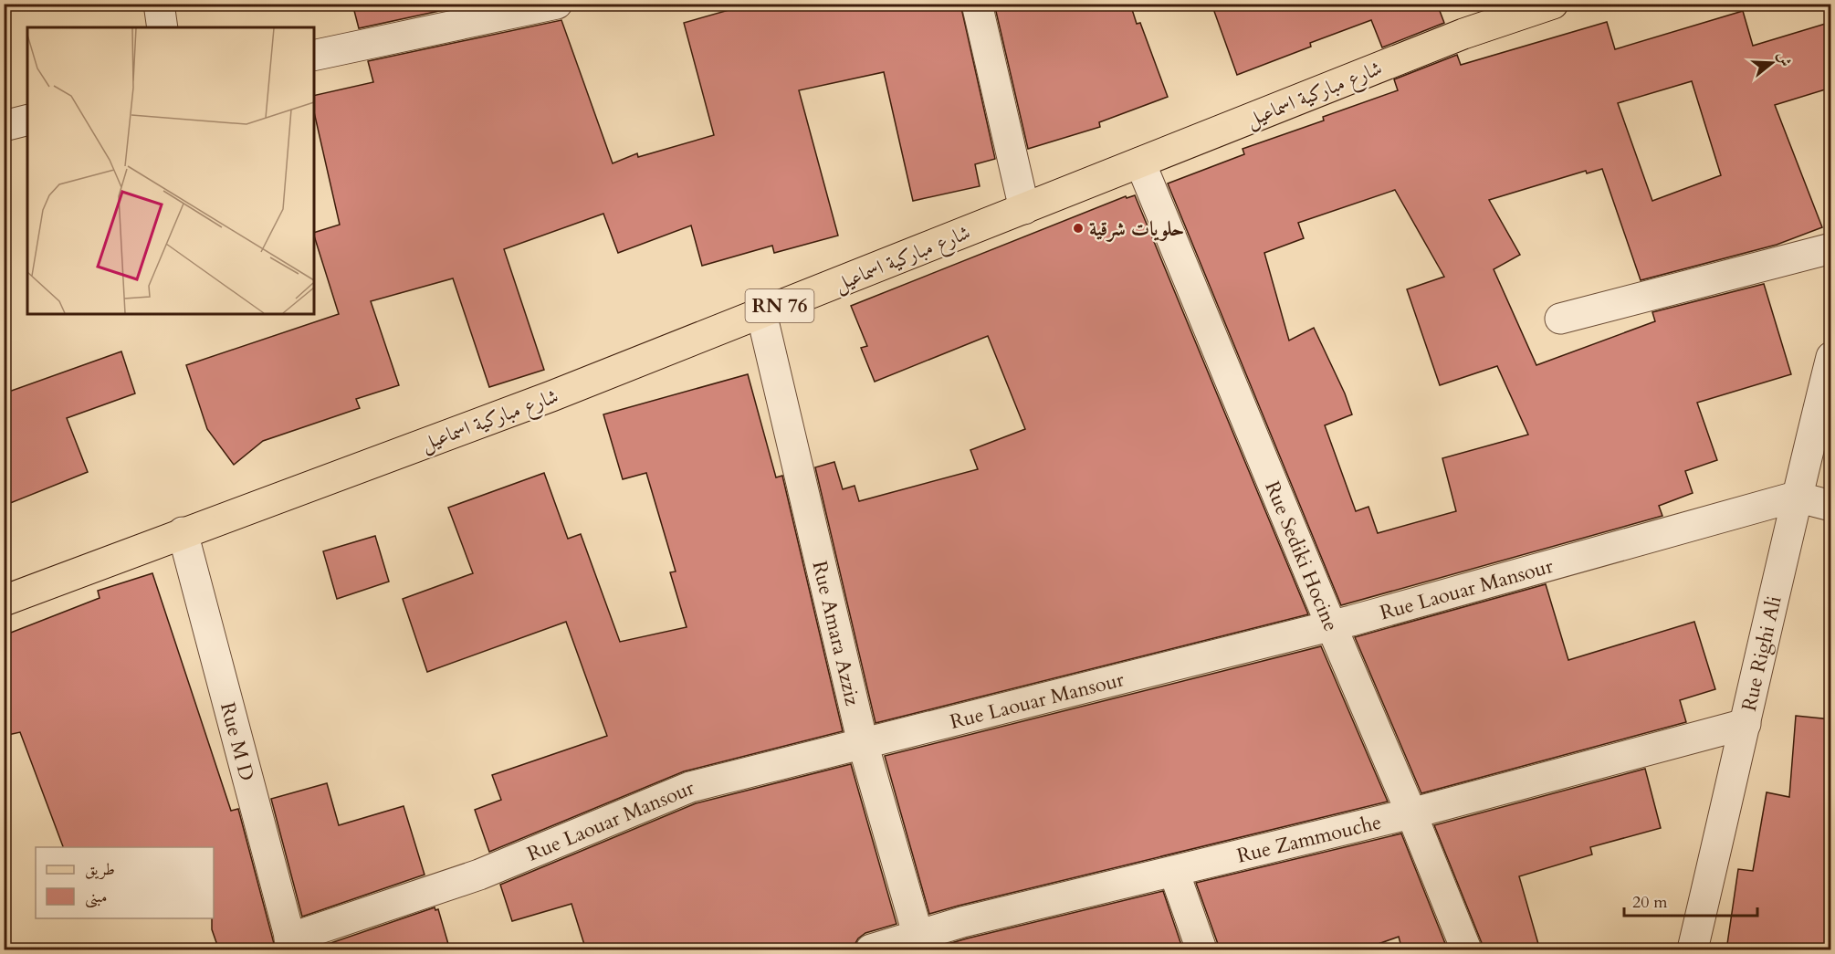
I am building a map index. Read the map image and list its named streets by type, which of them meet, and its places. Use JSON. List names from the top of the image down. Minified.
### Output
{"streets":{"main road":["شارع مباركية اسماعيل","RN 76"],"street":["Rue Sediki Hocine","Rue Laouar Mansour","Rue Amara Azziz","Rue Righi Ali","Rue M D","Rue Zammouche"]},"crossings":[["شارع مباركية اسماعيل","Rue Sediki Hocine"],["شارع مباركية اسماعيل","Rue Amara Azziz"],["شارع مباركية اسماعيل","Rue M D"],["Rue Sediki Hocine","Rue Laouar Mansour"],["Rue Sediki Hocine","Rue Zammouche"],["Rue Laouar Mansour","Rue Amara Azziz"],["Rue Laouar Mansour","Rue Righi Ali"],["Rue Laouar Mansour","Rue M D"],["Rue Amara Azziz","Rue Zammouche"],["Rue Righi Ali","Rue Zammouche"]],"places":["حلويات شرقية"],"legend":["طريق","مبنى"],"scale_bar":"20 m","north":"right"}
